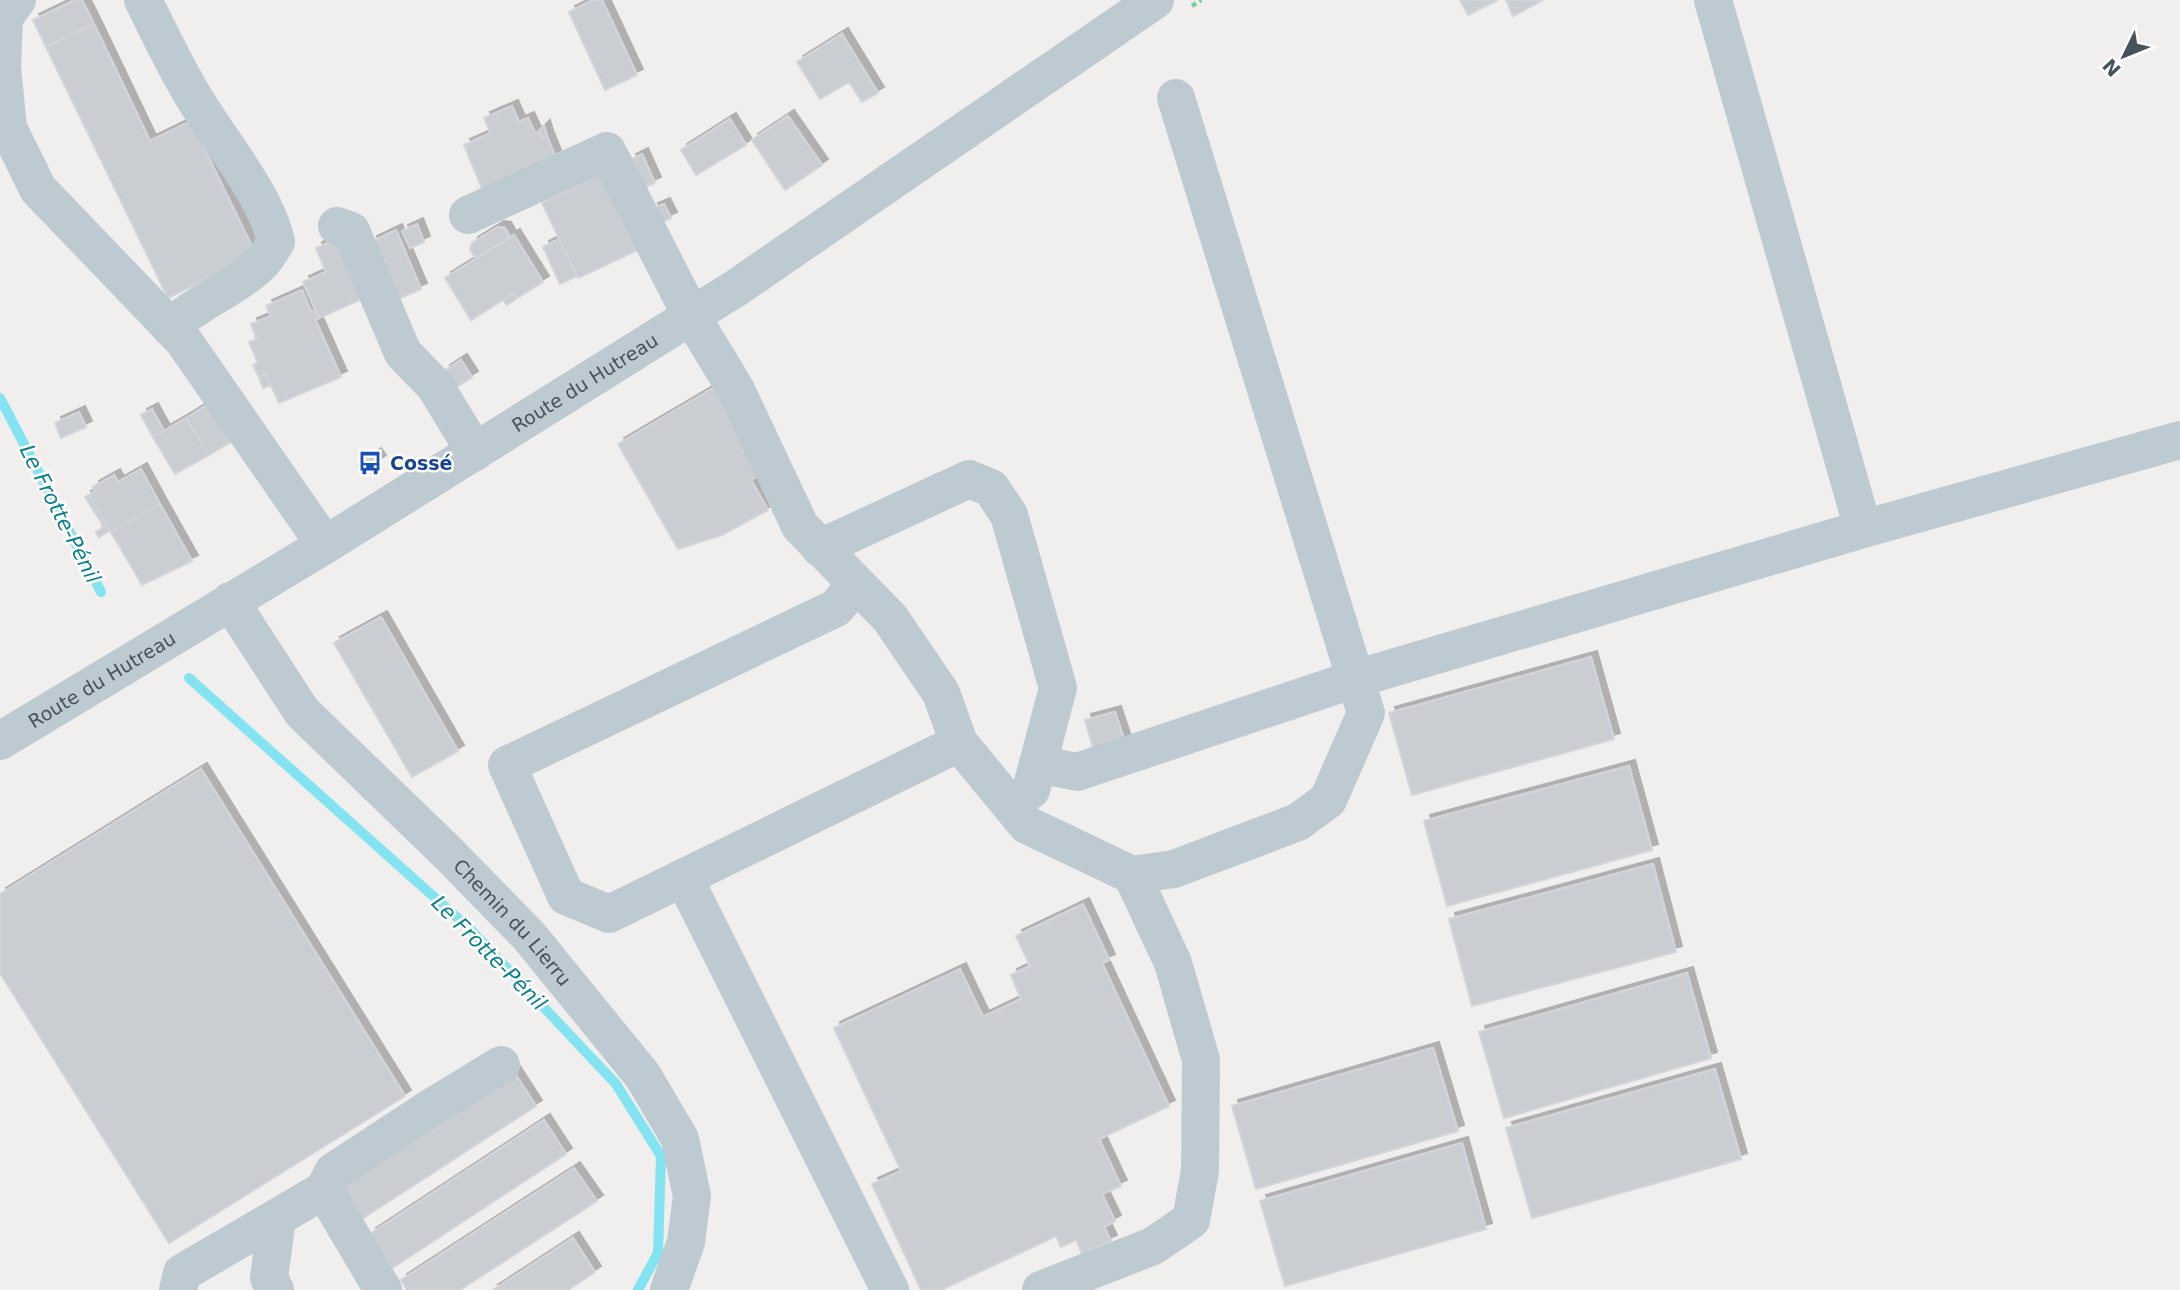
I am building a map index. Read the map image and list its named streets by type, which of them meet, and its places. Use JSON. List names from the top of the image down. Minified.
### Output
{"streets":{"street":["Route du Hutreau","Chemin du Lierru"]},"crossings":[["Route du Hutreau","Chemin du Lierru"]],"water":["Le Frotte-Pénil"],"places":{"bus stop":["Cossé"]},"north":"bottom left"}
